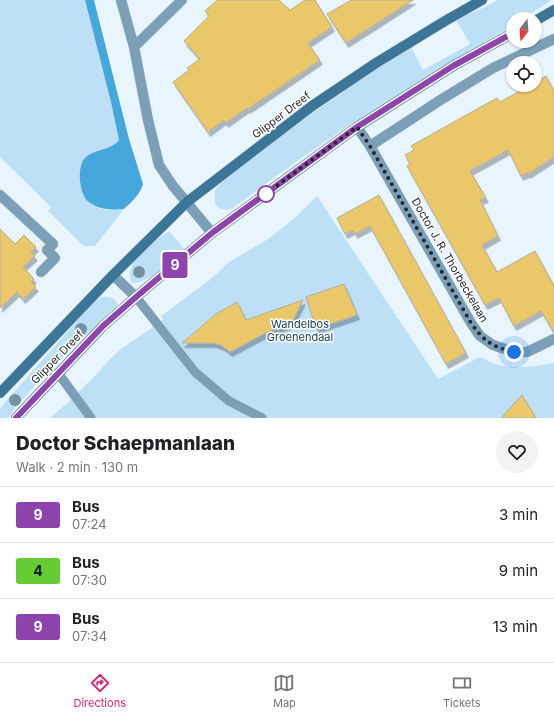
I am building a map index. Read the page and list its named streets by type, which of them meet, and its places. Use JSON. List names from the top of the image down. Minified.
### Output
{"streets":{"street":["Glipper Dreef","Doctor J. R. Thorbeckelaan"]},"crossings":[["Glipper Dreef","Doctor J. R. Thorbeckelaan"]],"parks":["Wandelbos Groenendaal"],"lines":["bus line 9"],"north":"bottom","page":{"on_map":"9","heading":["Doctor Schaepmanlaan","Walk · 2 min · 130 m"],"list":[{"mark":"9","name":"Bus","note":"07:24","value":"3 min"},{"mark":"4","name":"Bus","note":"07:30","value":"9 min"},{"mark":"9","name":"Bus","note":"07:34","value":"13 min"}],"tabs":["Directions","Map","Tickets"]}}
